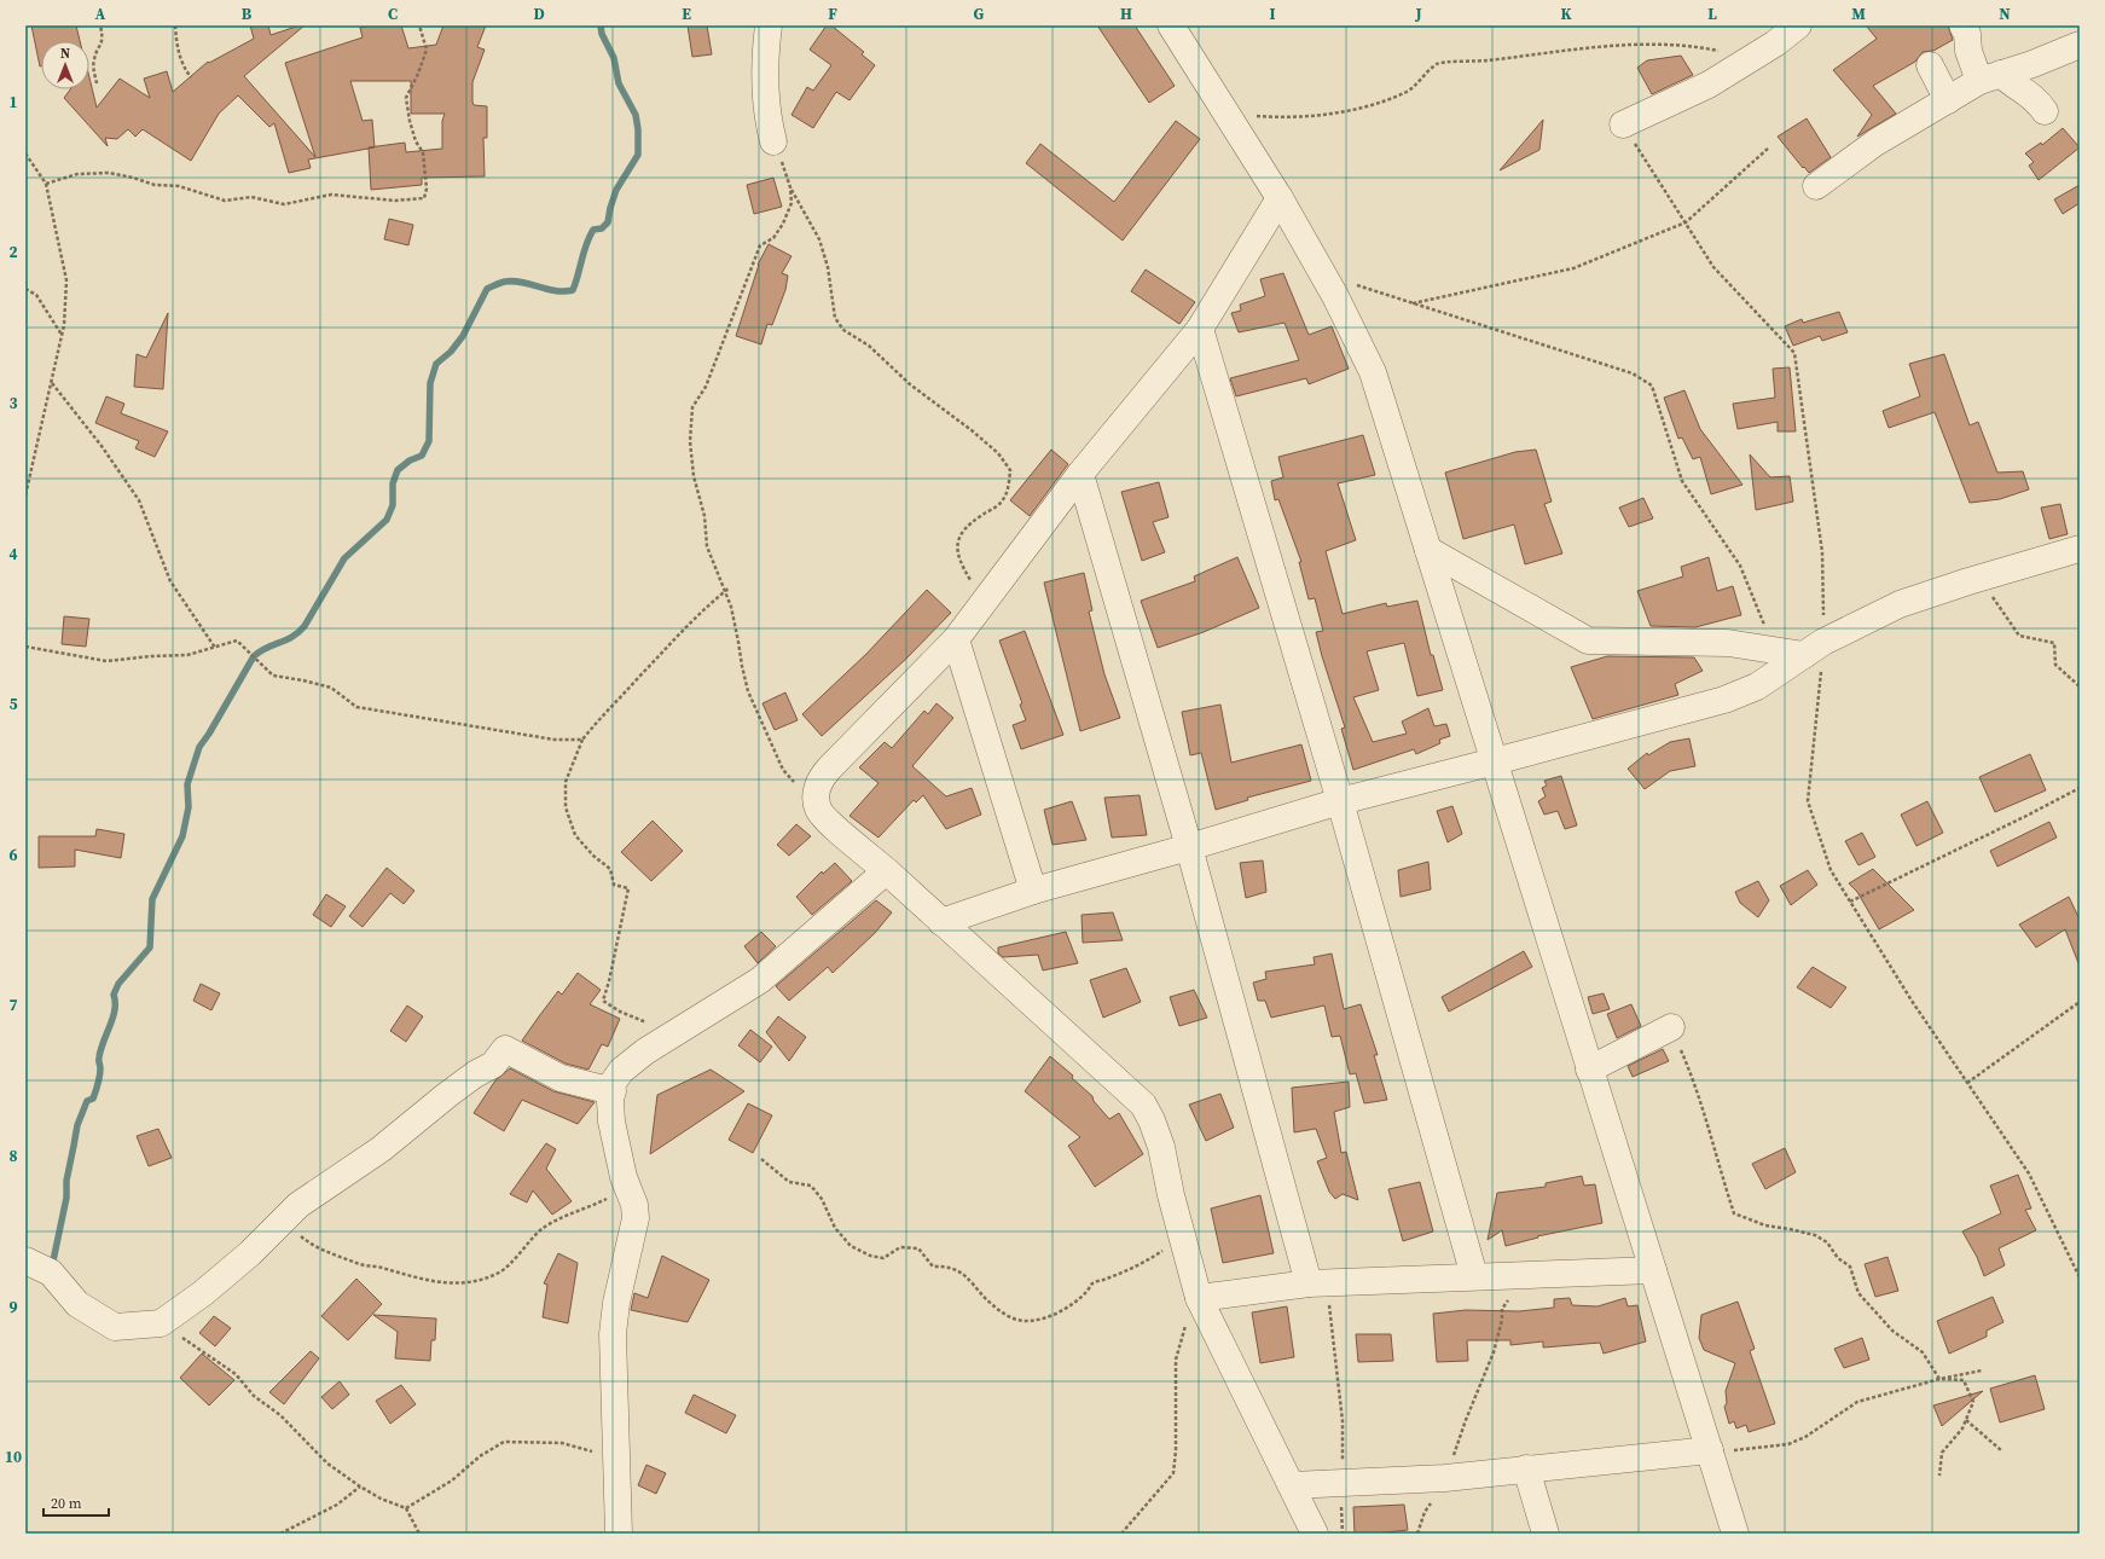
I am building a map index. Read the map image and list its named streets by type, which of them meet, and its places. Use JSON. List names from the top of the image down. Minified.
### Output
{"scale_bar":"20 m","north":"top","grid":{"columns":["A","B","C","D","E","F","G","H","I","J","K","L","M","N"],"rows":["1","2","3","4","5","6","7","8","9","10"]}}
